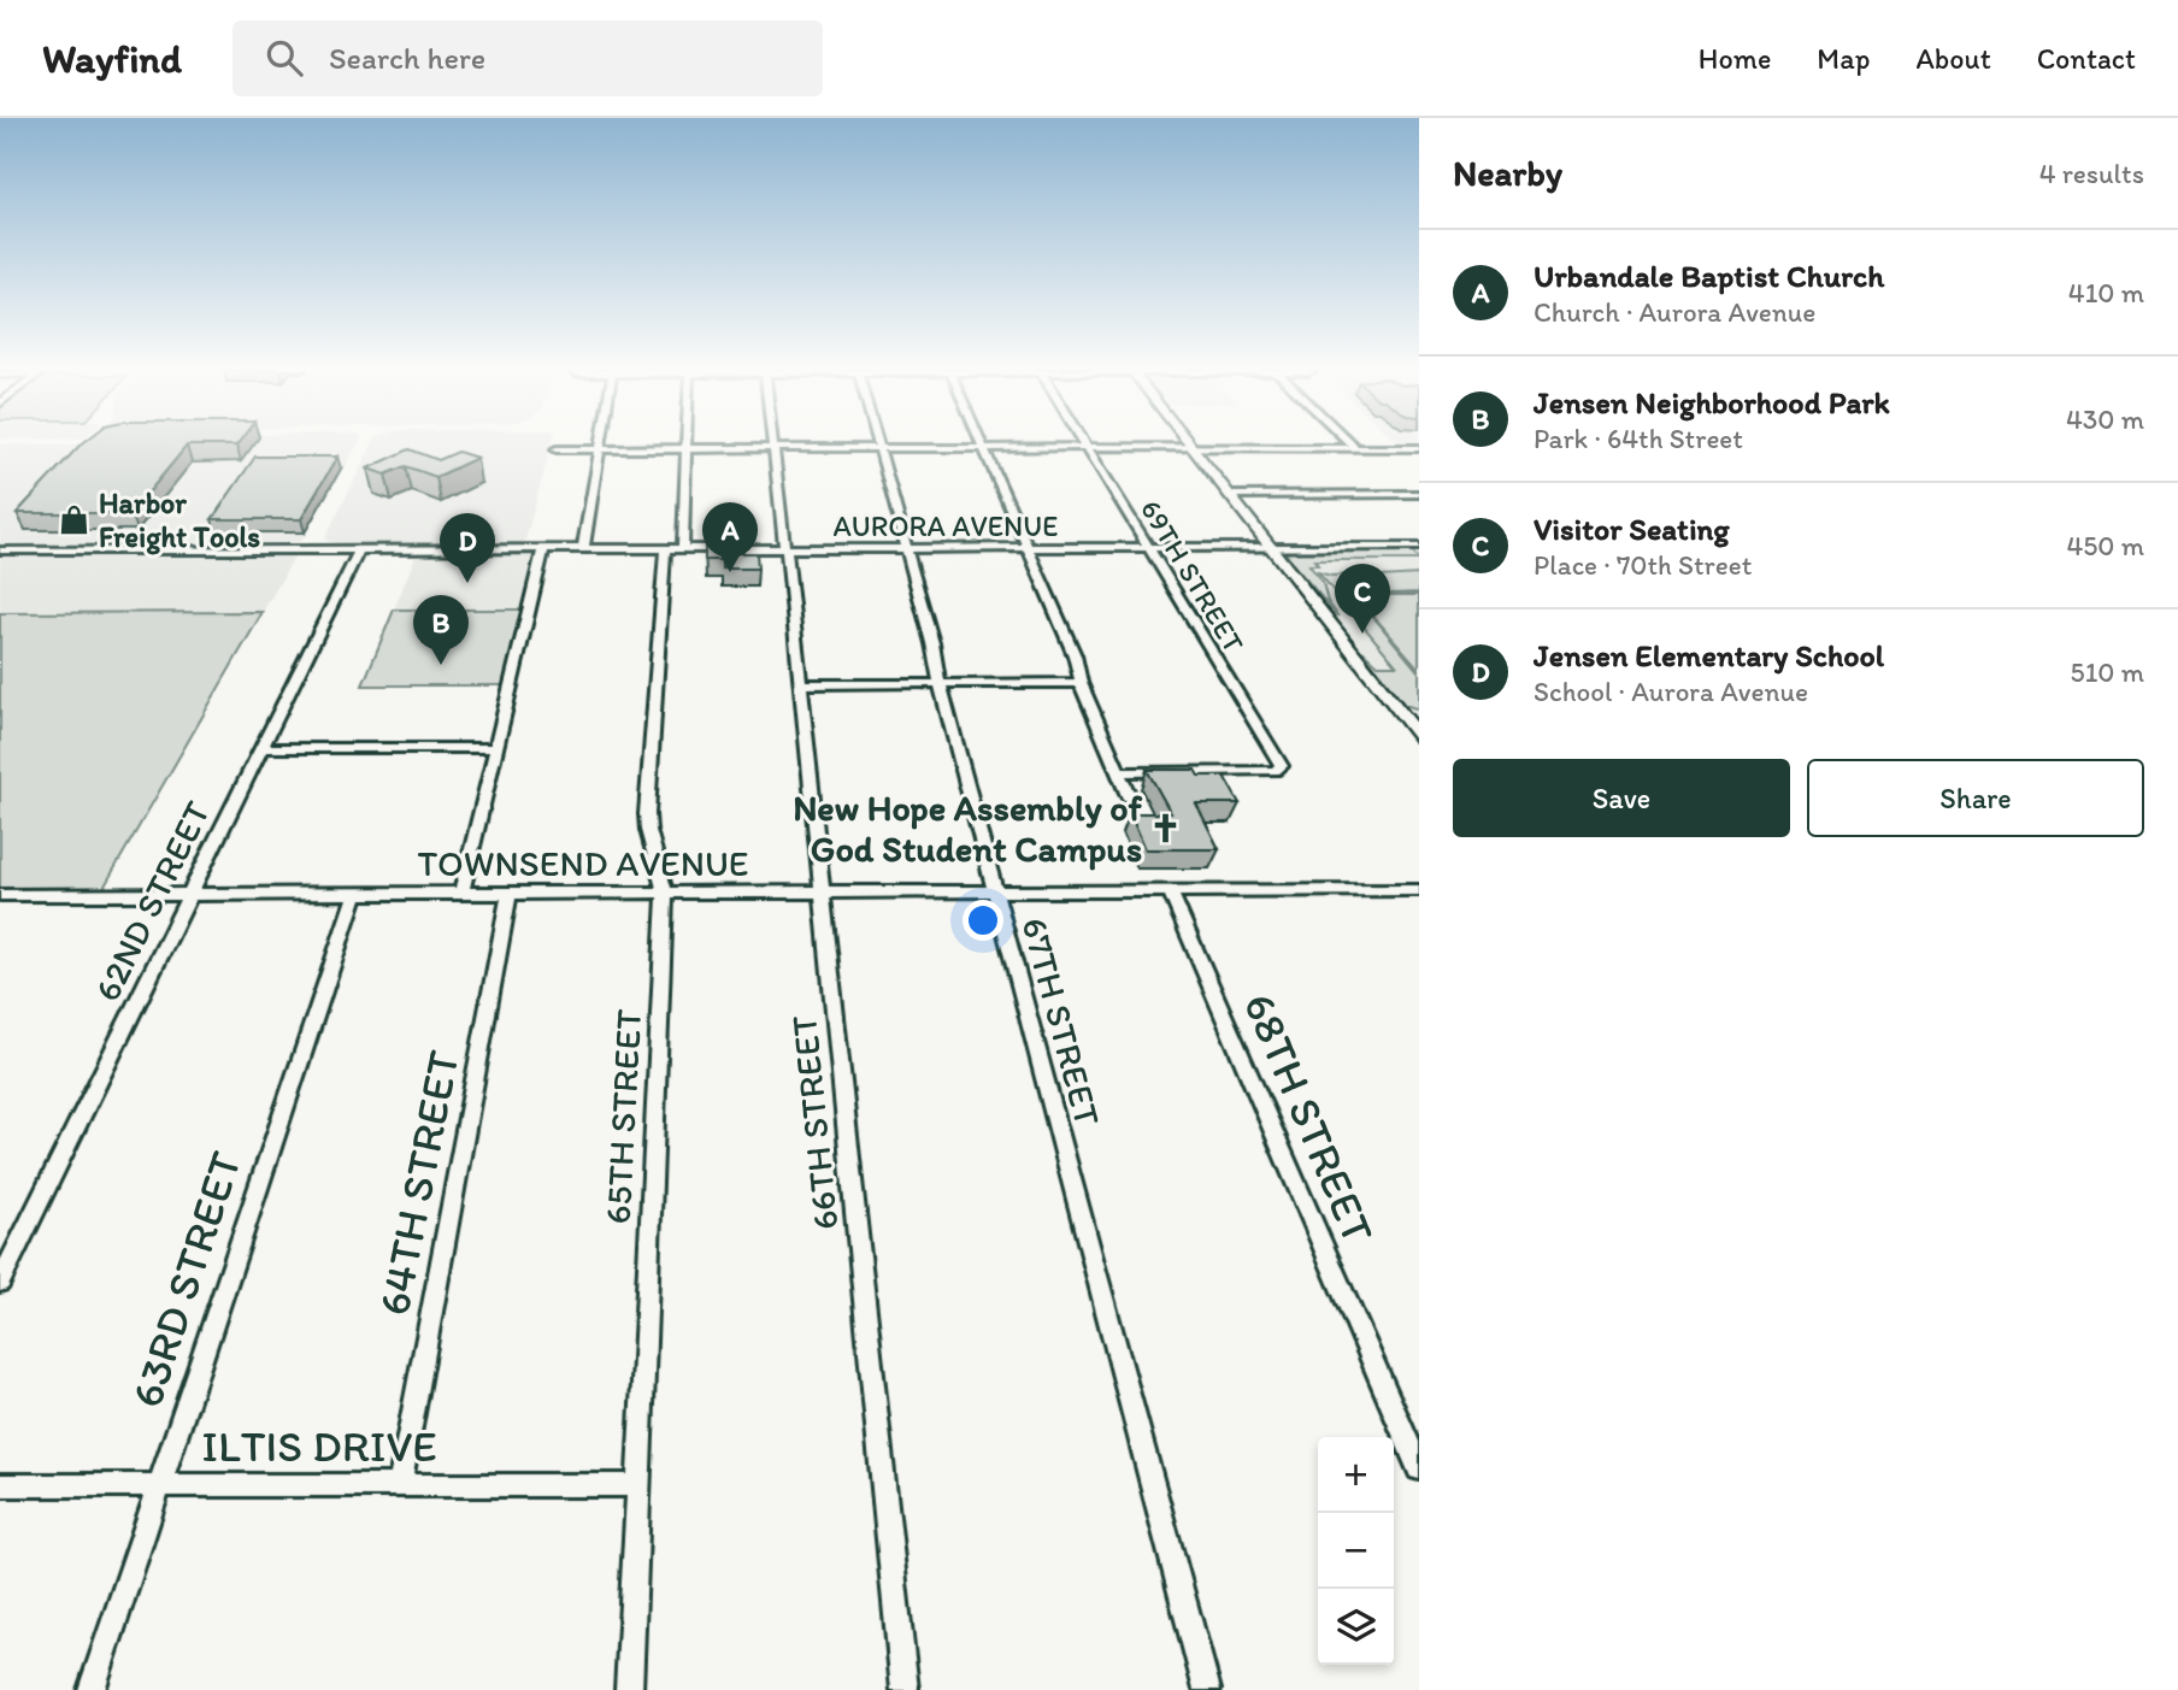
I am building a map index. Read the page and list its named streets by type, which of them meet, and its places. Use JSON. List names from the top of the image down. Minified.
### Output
{"streets":{"street":["AURORA AVENUE","69TH STREET","TOWNSEND AVENUE","62ND STREET","67TH STREET","65TH STREET","68TH STREET","66TH STREET","64TH STREET","63RD STREET","ILTIS DRIVE"]},"crossings":[["AURORA AVENUE","69TH STREET"],["AURORA AVENUE","62ND STREET"],["AURORA AVENUE","67TH STREET"],["AURORA AVENUE","65TH STREET"],["AURORA AVENUE","66TH STREET"],["TOWNSEND AVENUE","62ND STREET"],["TOWNSEND AVENUE","67TH STREET"],["TOWNSEND AVENUE","65TH STREET"],["TOWNSEND AVENUE","68TH STREET"],["TOWNSEND AVENUE","66TH STREET"],["TOWNSEND AVENUE","64TH STREET"],["TOWNSEND AVENUE","63RD STREET"],["65TH STREET","ILTIS DRIVE"],["64TH STREET","ILTIS DRIVE"],["63RD STREET","ILTIS DRIVE"]],"places":{"shop":["Harbor Freight Tools"],"church":["New Hope Assembly of God Student Campus"]},"page":{"header":"Wayfind","search":"Search here","nav":["Home","Map","About","Contact"],"heading":["Nearby","4 results"],"list":[{"mark":"A","name":"Urbandale Baptist Church","note":"Church · Aurora Avenue","value":"410 m"},{"mark":"B","name":"Jensen Neighborhood Park","note":"Park · 64th Street","value":"430 m"},{"mark":"C","name":"Visitor Seating","note":"Place · 70th Street","value":"450 m"},{"mark":"D","name":"Jensen Elementary School","note":"School · Aurora Avenue","value":"510 m"}],"pins":["A","D","C","B"],"buttons":["Save","Share"],"map_buttons":["+","−"]}}
